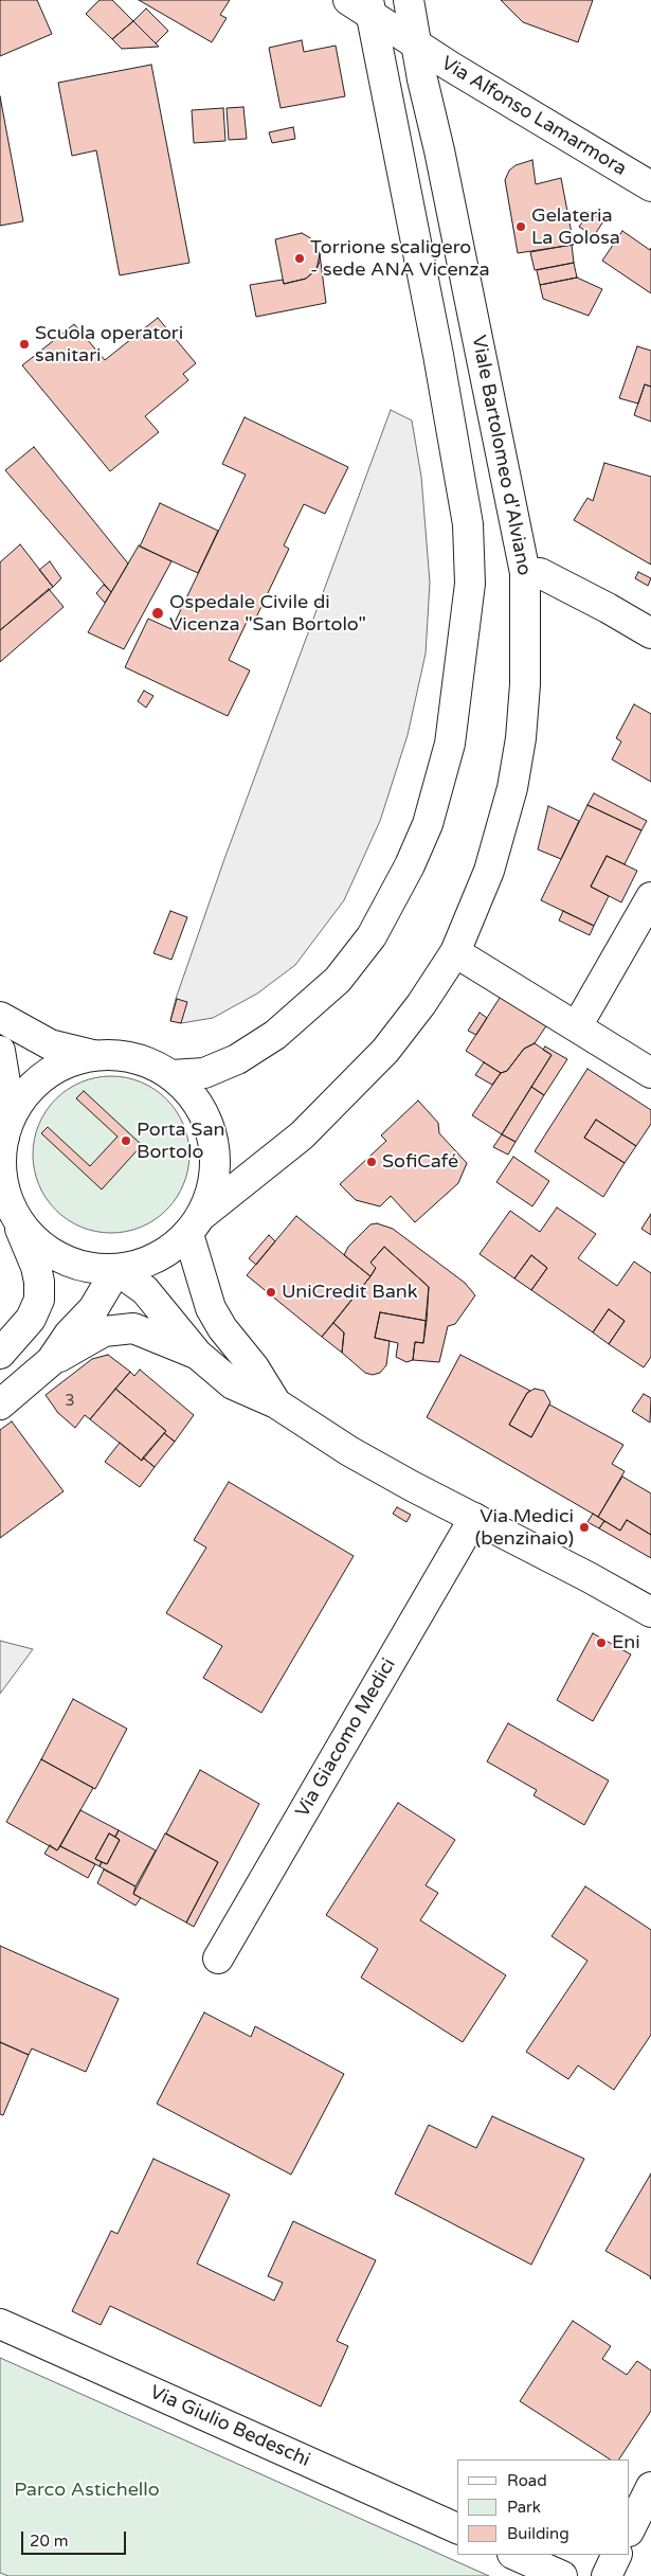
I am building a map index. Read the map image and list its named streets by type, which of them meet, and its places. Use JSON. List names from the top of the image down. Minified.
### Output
{"streets":{"main road":["Via Alfonso Lamarmora","Viale Bartolomeo d'Alviano","Via Giacomo Medici","Via Giulio Bedeschi"]},"crossings":[["Via Alfonso Lamarmora","Viale Bartolomeo d'Alviano"]],"parks":["Parco Astichello"],"places":["Gelateria La Golosa","Torrione scaligero - sede ANA Vicenza","Scuola operatori sanitari","Ospedale Civile di Vicenza \"San Bortolo\"","Porta San Bortolo","SofiCafé","UniCredit Bank","Via Medici (benzinaio)","Eni"],"house_numbers":["3"],"legend":["Road","Park","Building"],"scale_bar":"20 m"}
